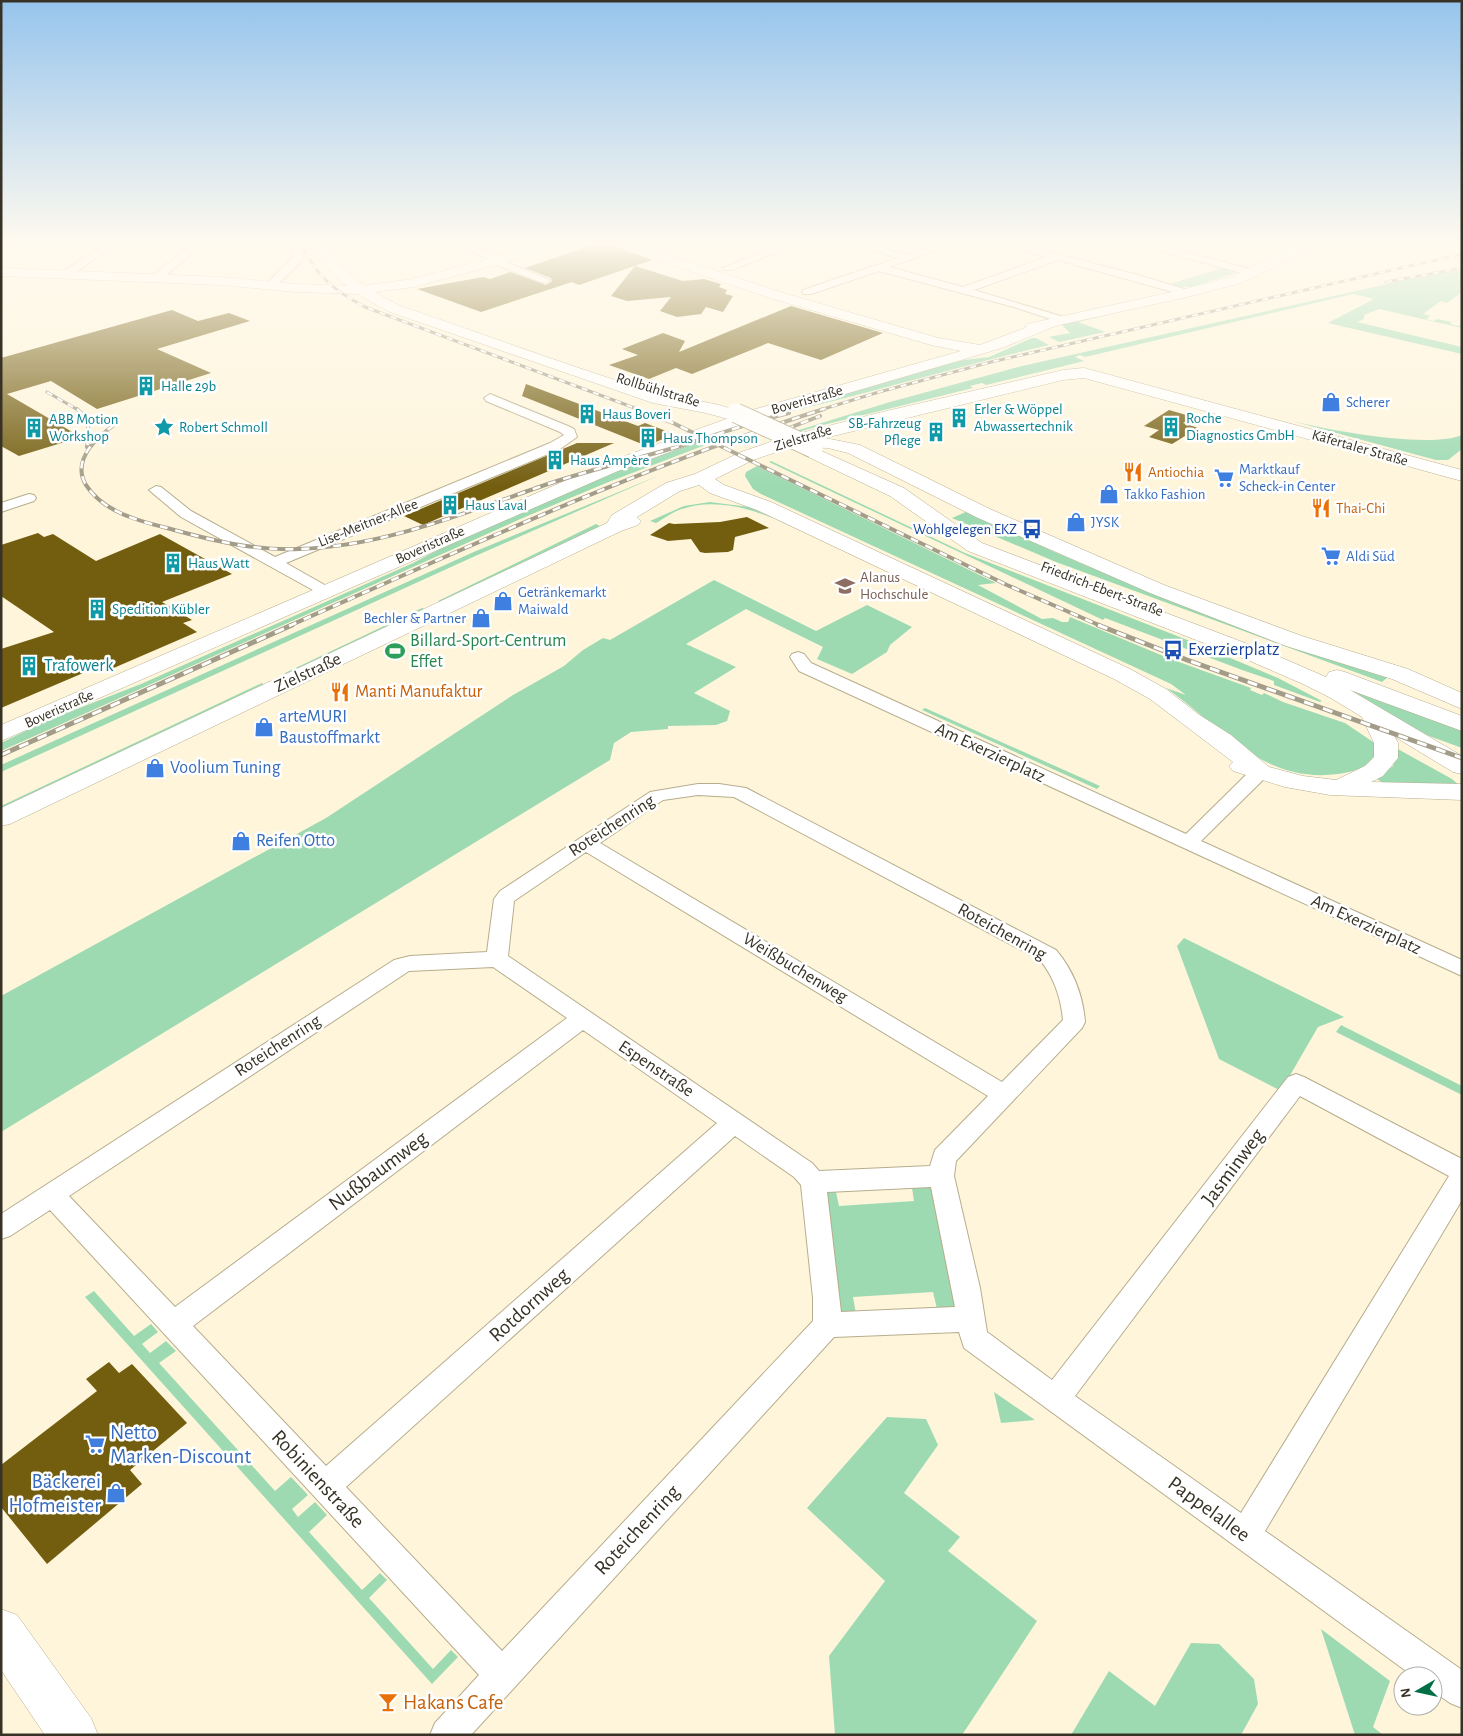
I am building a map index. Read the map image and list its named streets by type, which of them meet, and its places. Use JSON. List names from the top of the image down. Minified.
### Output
{"streets":{"main road":["Rollbühlstraße","Boveristraße","Zielstraße","Käfertaler Straße","Friedrich-Ebert-Straße"],"street":["Lise-Meitner-Allee","Am Exerzierplatz","Roteichenring","Weißbuchenweg","Espenstraße","Jasminweg","Nußbaumweg","Rotdornweg","Robinienstraße","Pappelallee"]},"crossings":[["Zielstraße","Käfertaler Straße"],["Zielstraße","Friedrich-Ebert-Straße"],["Roteichenring","Weißbuchenweg"],["Roteichenring","Espenstraße"],["Roteichenring","Robinienstraße"],["Roteichenring","Pappelallee"],["Espenstraße","Nußbaumweg"],["Espenstraße","Rotdornweg"],["Jasminweg","Pappelallee"],["Nußbaumweg","Robinienstraße"],["Rotdornweg","Robinienstraße"]],"places":{"building":["Halle 29b","Haus Boveri","Erler & Wöppel Abwassertechnik","Roche Diagnostics GmbH","ABB Motion Workshop","SB-Fahrzeug Pflege","Haus Thompson","Haus Ampère","Haus Laval","Haus Watt","Spedition Kübler","Trafowerk"],"shop":["Scherer","Takko Fashion","JYSK","Getränkemarkt Maiwald","Bechler & Partner","arteMURI Baustoffmarkt","Voolium Tuning","Reifen Otto","Bäckerei Hofmeister"],"place":["Robert Schmoll"],"restaurant":["Antiochia","Thai-Chi","Manti Manufaktur"],"supermarket":["Marktkauf Scheck-in Center","Aldi Süd","Netto Marken-Discount"],"bus stop":["Wohlgelegen EKZ","Exerzierplatz"],"school or university":["Alanus Hochschule"],"sports":["Billard-Sport-Centrum Effet"],"bar":["Hakans Cafe"]},"north":"left"}
